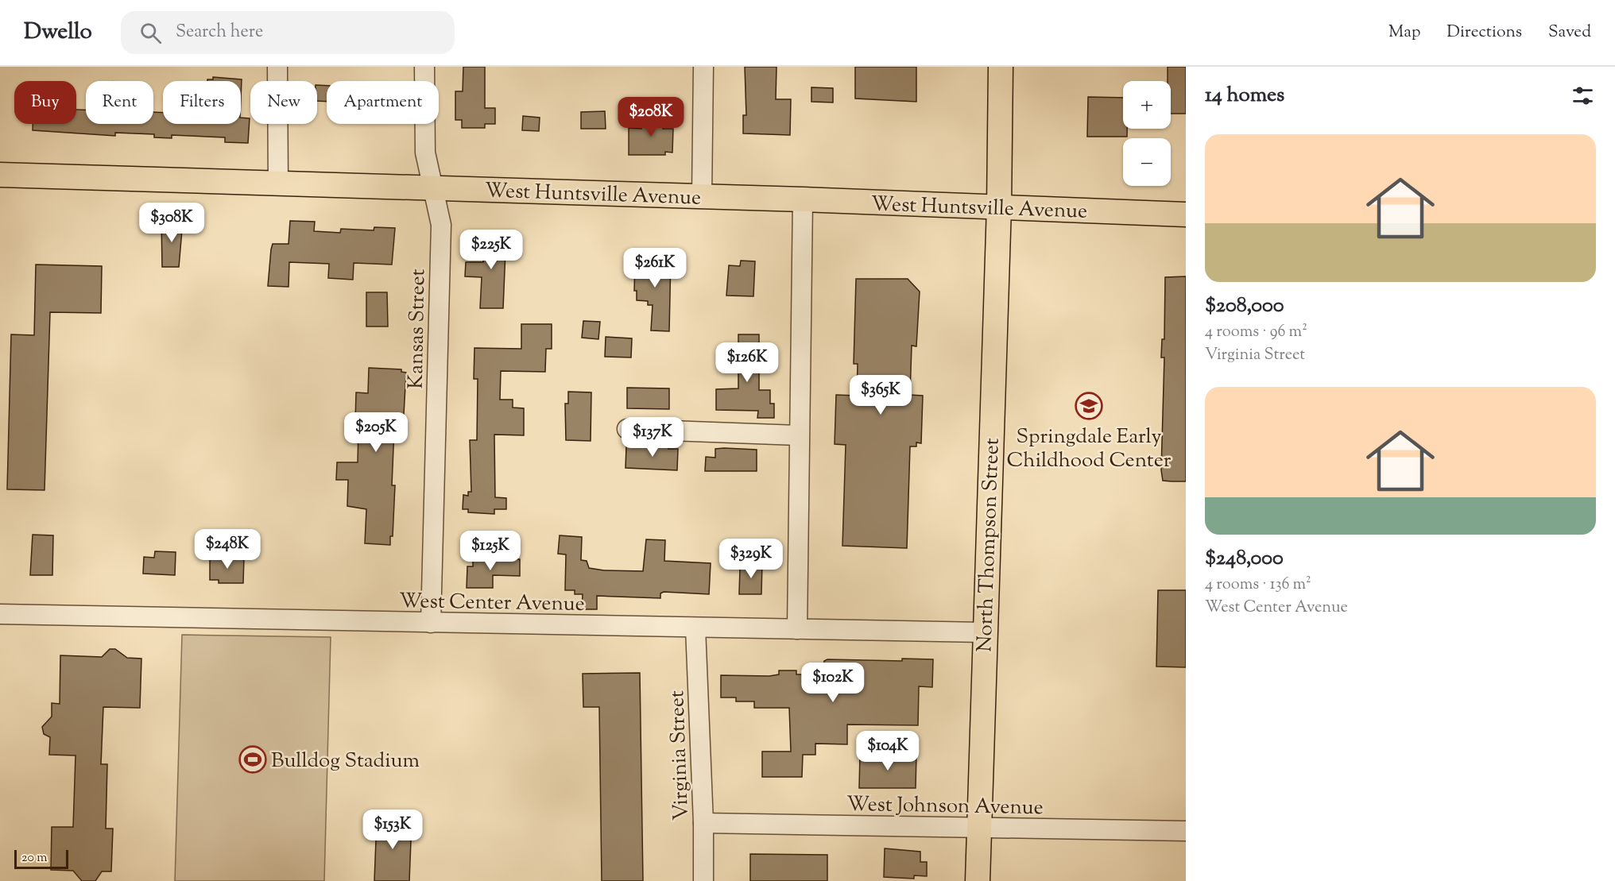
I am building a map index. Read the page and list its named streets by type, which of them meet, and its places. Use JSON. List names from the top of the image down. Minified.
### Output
{"streets":{"main road":["West Huntsville Avenue","North Thompson Street"],"street":["Kansas Street","West Center Avenue","Virginia Street","West Johnson Avenue"]},"crossings":[["West Huntsville Avenue","Kansas Street"],["West Huntsville Avenue","North Thompson Street"],["Kansas Street","West Center Avenue"],["North Thompson Street","West Center Avenue"],["North Thompson Street","West Johnson Avenue"],["West Center Avenue","Virginia Street"],["Virginia Street","West Johnson Avenue"]],"places":{"school or university":["Springdale Early Childhood Center"],"sports":["Bulldog Stadium"]},"scale_bar":"20 m","page":{"header":"Dwello","search":"Search here","nav":["Map","Directions","Saved"],"heading":"14 homes","map_buttons":["+","−"],"chip":["Buy","Rent","Filters","New","Apartment"],"price":["$208K","$308K","$225K","$261K","$126K","$365K","$205K","$137K","$248K","$125K","$329K","$102K","$104K","$153K"],"list":[{"name":"$208,000","note":"4 rooms · 96 m² · Virginia Street"},{"name":"$248,000","note":"4 rooms · 136 m² · West Center Avenue"}],"scale":"20 m"}}
